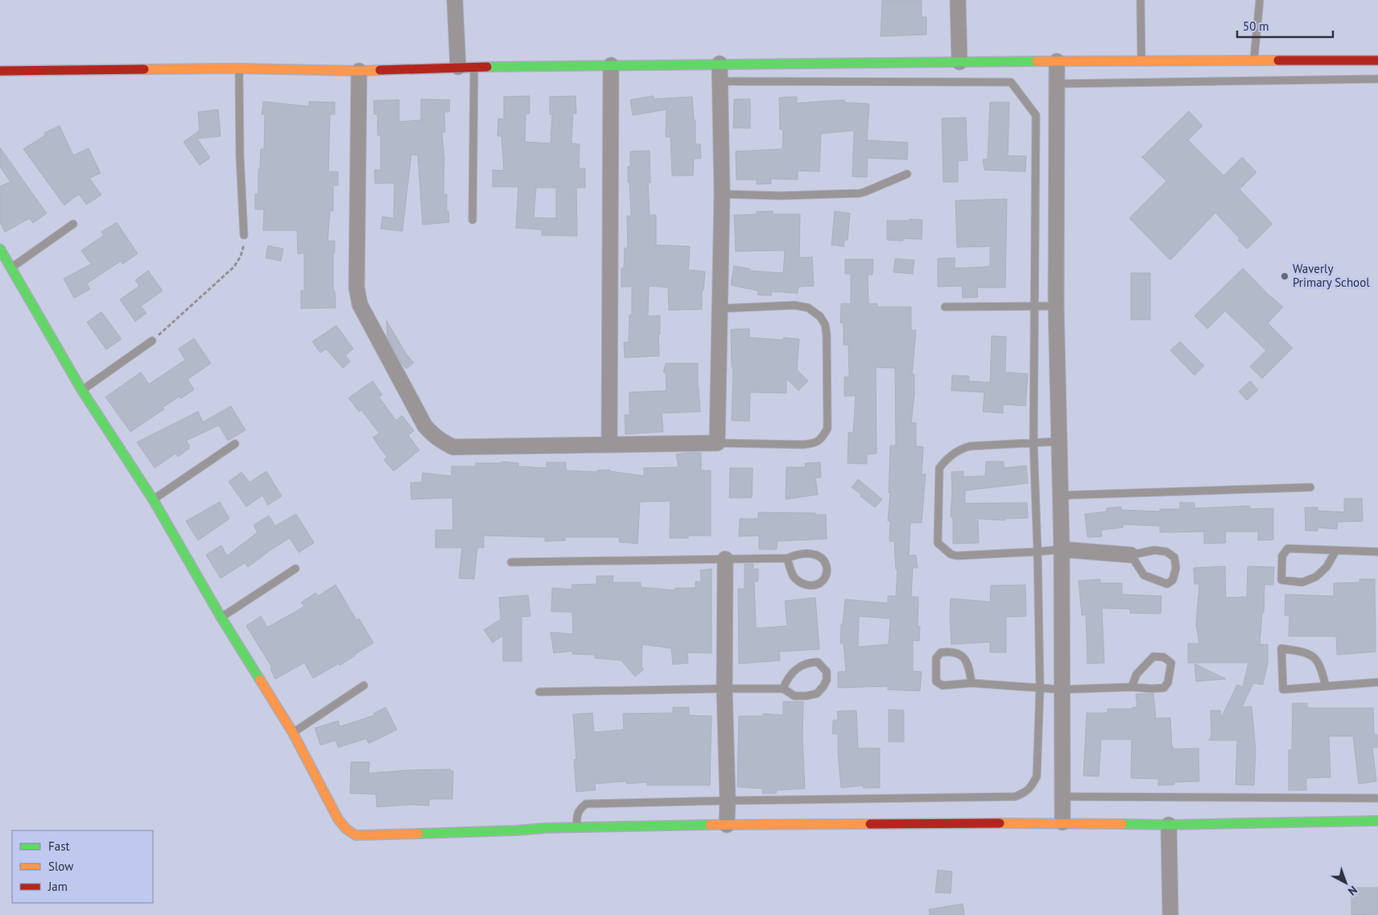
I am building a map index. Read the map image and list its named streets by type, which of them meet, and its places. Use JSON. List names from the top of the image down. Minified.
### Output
{"places":["Waverly Primary School"],"legend":["Fast","Slow","Jam"],"scale_bar":"50 m","north":"bottom right"}
